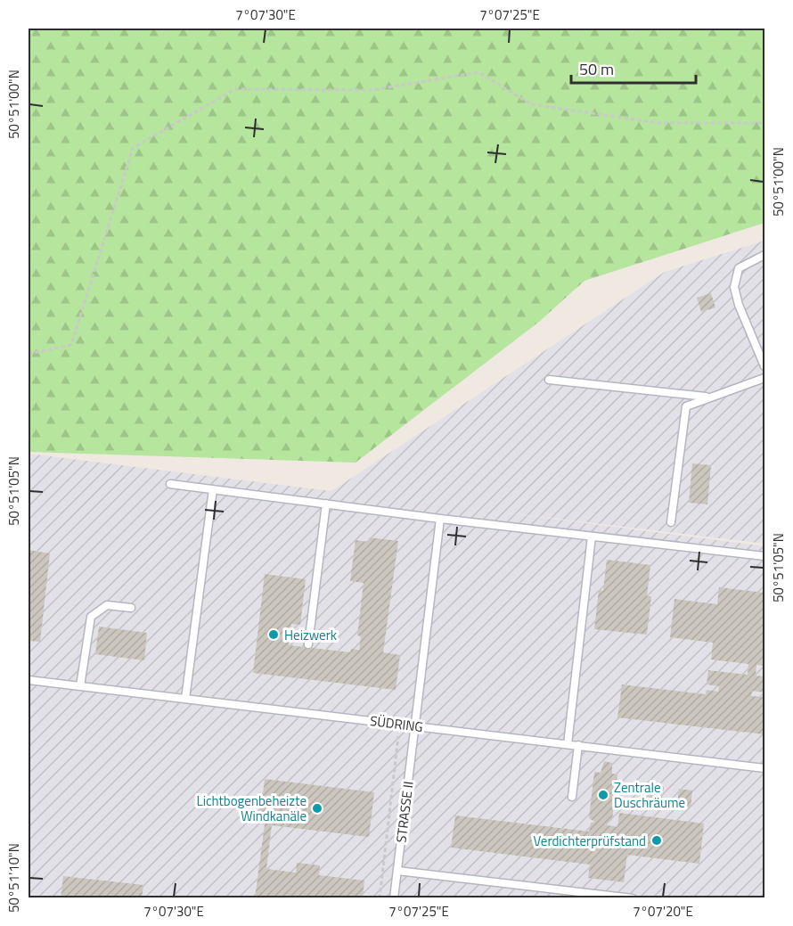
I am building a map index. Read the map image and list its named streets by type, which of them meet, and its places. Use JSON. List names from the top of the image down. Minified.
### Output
{"streets":{"lane":["SÜDRING","STRASSE II"]},"crossings":[["SÜDRING","STRASSE II"]],"places":["Heizwerk","Zentrale Duschräume","Lichtbogenbeheizte Windkanäle","Verdichterprüfstand"],"scale_bar":"50 m","coordinates":["7°07'30\"E","7°07'25\"E","50°51'00\"N","50°51'05\"N","50°51'10\"N","7°07'20\"E"]}
